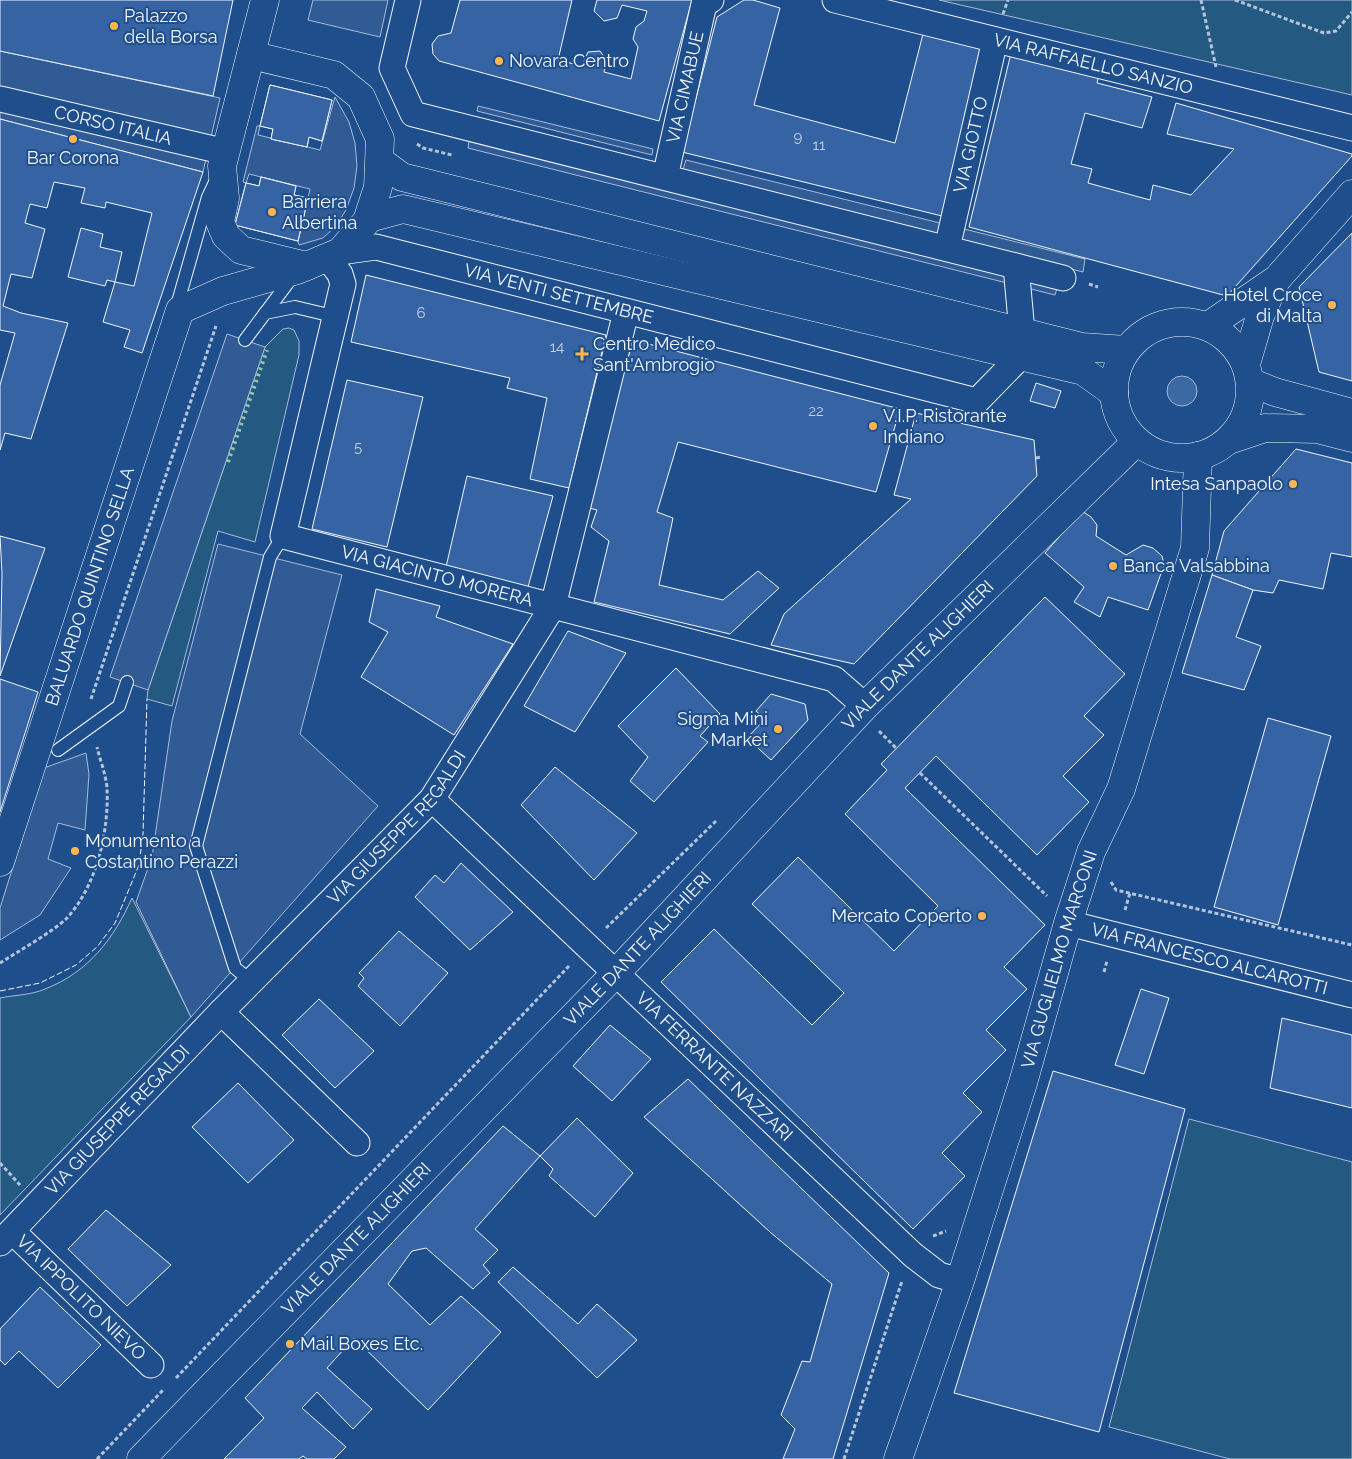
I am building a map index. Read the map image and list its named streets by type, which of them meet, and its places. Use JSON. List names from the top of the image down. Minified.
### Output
{"streets":{"main road":["BALUARDO QUINTINO SELLA","VIALE DANTE ALIGHIERI","VIA GUGLIELMO MARCONI"],"street":["VIA RAFFAELLO SANZIO","VIA CIMABUE","CORSO ITALIA","VIA GIOTTO","VIA VENTI SETTEMBRE","VIA GIACINTO MORERA","VIA GIUSEPPE REGALDI","VIA FRANCESCO ALCAROTTI","VIA FERRANTE NAZZARI","VIA IPPOLITO NIEVO"]},"crossings":[["VIA RAFFAELLO SANZIO","VIA GIOTTO"],["CORSO ITALIA","BALUARDO QUINTINO SELLA"],["VIA VENTI SETTEMBRE","VIA GIUSEPPE REGALDI"],["VIA GIACINTO MORERA","VIALE DANTE ALIGHIERI"],["VIA GIACINTO MORERA","VIA GIUSEPPE REGALDI"],["VIALE DANTE ALIGHIERI","VIA GUGLIELMO MARCONI"],["VIALE DANTE ALIGHIERI","VIA FERRANTE NAZZARI"],["VIA GIUSEPPE REGALDI","VIA FERRANTE NAZZARI"],["VIA GIUSEPPE REGALDI","VIA IPPOLITO NIEVO"],["VIA GUGLIELMO MARCONI","VIA FRANCESCO ALCAROTTI"],["VIA GUGLIELMO MARCONI","VIA FERRANTE NAZZARI"]],"places":{"other":["Palazzo della Borsa","Novara Centro","Bar Corona","Barriera Albertina","Hotel Croce di Malta","V.I.P. Ristorante Indiano","Intesa Sanpaolo","Banca Valsabbina","Sigma Mini Market","Monumento a Costantino Perazzi","Mercato Coperto","Mail Boxes Etc."],"health":["Centro Medico Sant'Ambrogio"]},"house_numbers":["9","11","6","14","22","5"]}
